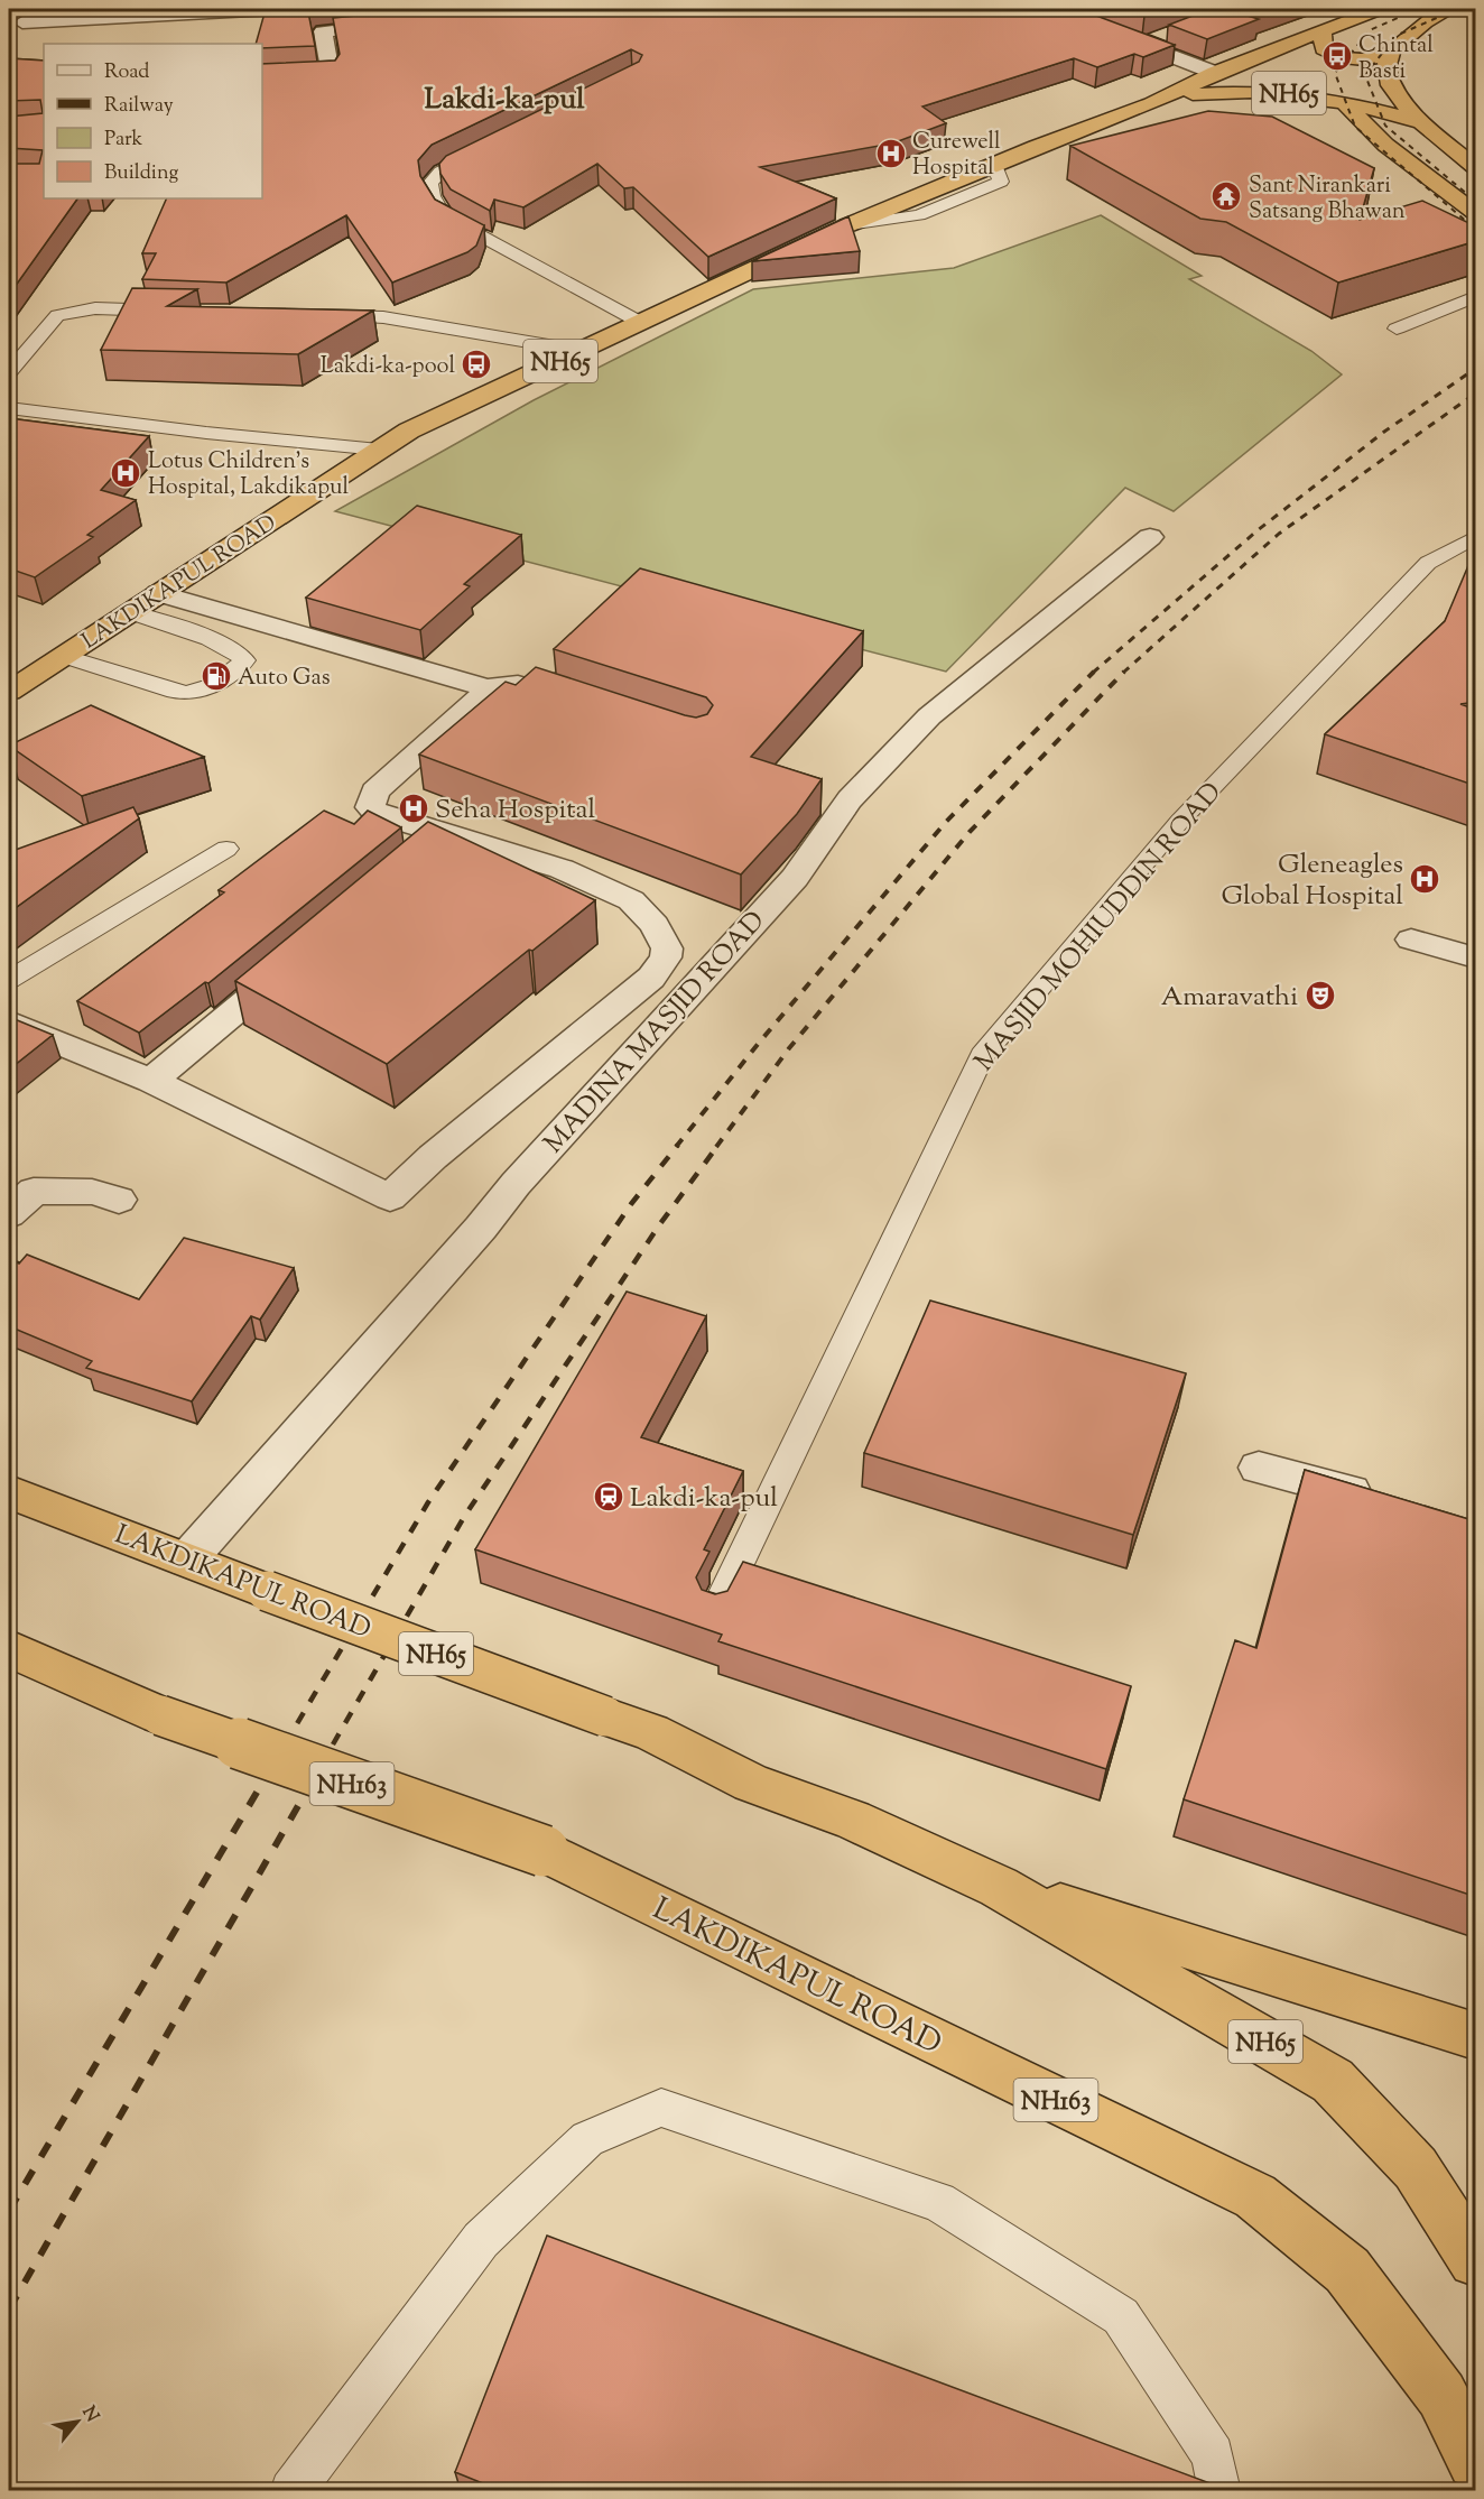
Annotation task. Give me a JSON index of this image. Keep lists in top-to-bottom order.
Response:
{
  "streets": {
    "highway": ["NH65", "LAKDIKAPUL ROAD", "NH163"],
    "street": ["MADINA MASJID ROAD"],
    "lane": ["MASJID MOHIUDDIN ROAD"]
  },
  "crossings": [
    ["NH65", "LAKDIKAPUL ROAD"],
    ["LAKDIKAPUL ROAD", "MADINA MASJID ROAD"]
  ],
  "districts": ["Lakdi-ka-pul"],
  "places": {
    "bus stop": ["Chintal Basti", "Lakdi-ka-pool"],
    "hospital": [
      "Curewell Hospital",
      "Lotus Children's Hospital, Lakdikapul",
      "Seha Hospital",
      "Gleneagles Global Hospital"
    ],
    "temple": ["Sant Nirankari Satsang Bhawan"],
    "fuel station": ["Auto Gas"],
    "theatre": ["Amaravathi"],
    "station": ["Lakdi-ka-pul"]
  },
  "legend": [
    "Road",
    "Railway",
    "Park",
    "Building"
  ],
  "north": "top right"
}
